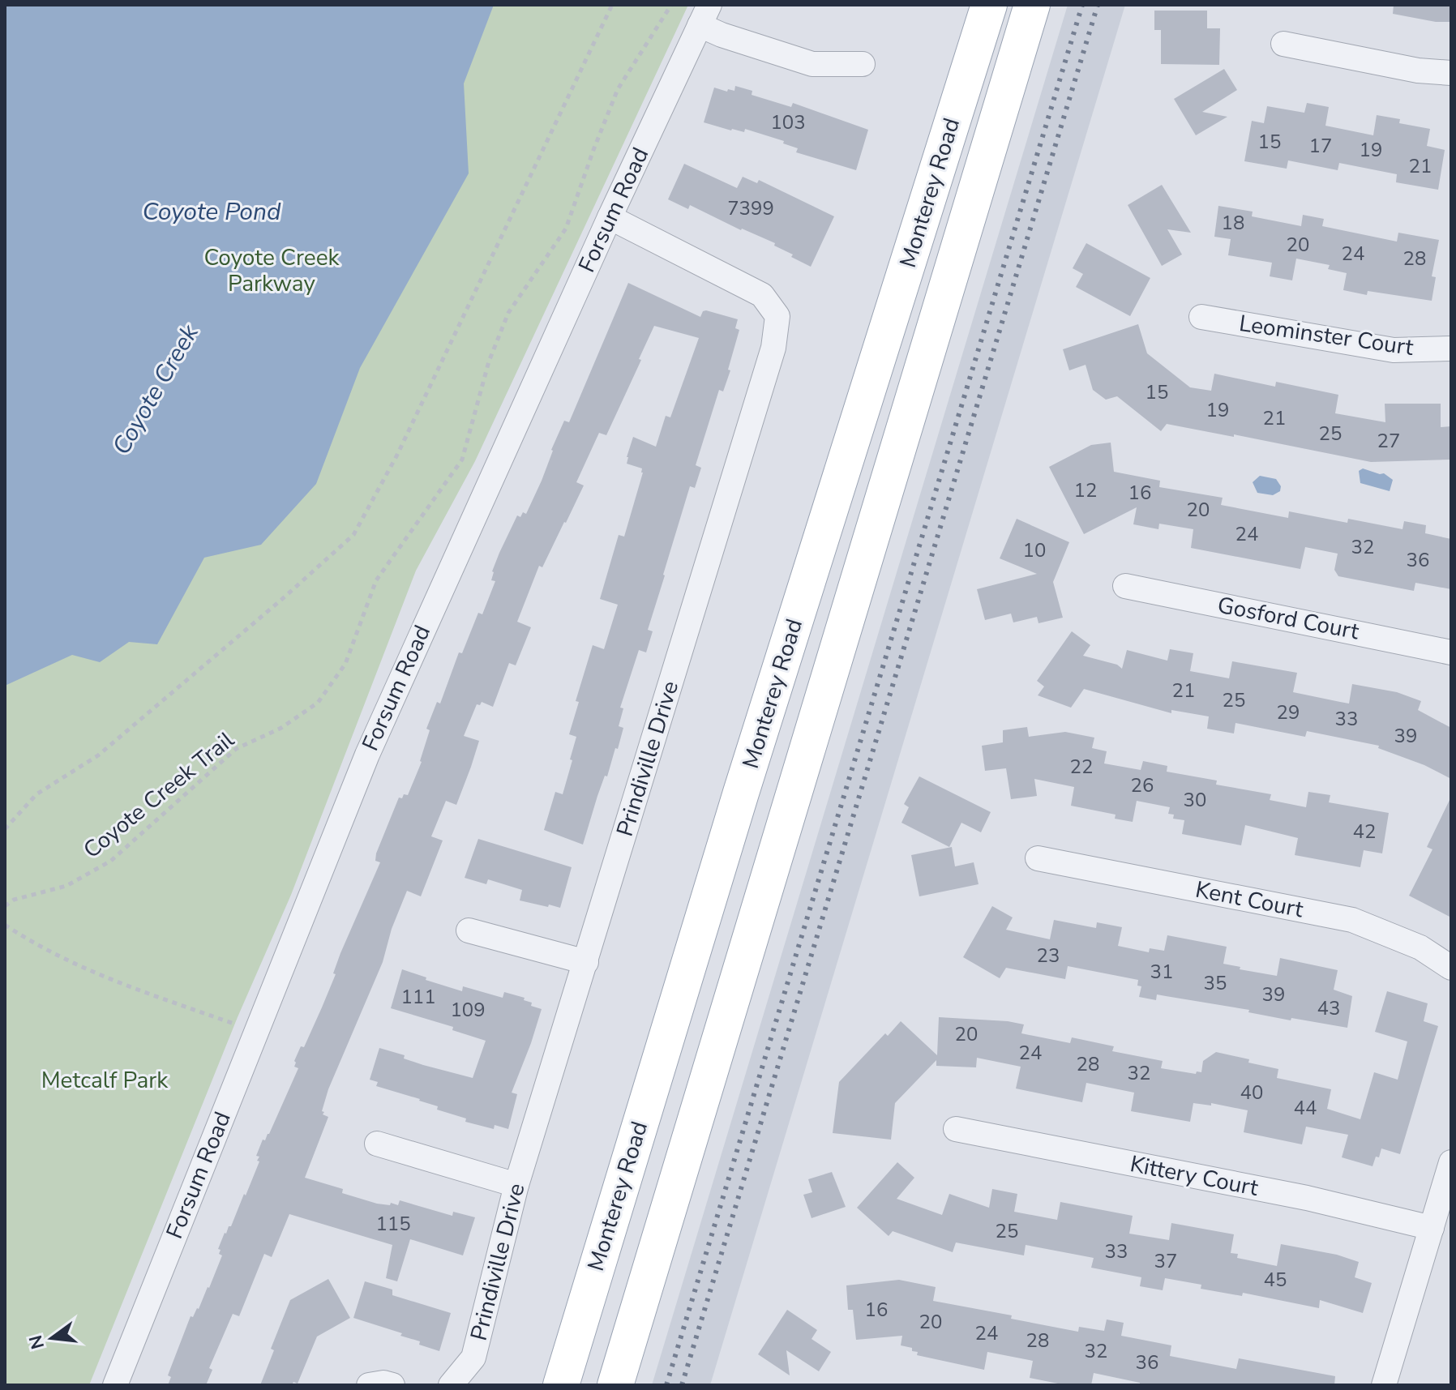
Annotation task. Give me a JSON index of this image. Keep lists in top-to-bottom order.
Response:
{
  "streets": {
    "main road": ["Monterey Road"],
    "street": [
      "Forsum Road",
      "Leominster Court",
      "Gosford Court",
      "Prindiville Drive",
      "Kent Court",
      "Kittery Court"
    ],
    "path": ["Coyote Creek Trail"]
  },
  "crossings": [
    ["Forsum Road", "Prindiville Drive"]
  ],
  "water": ["Coyote Pond", "Coyote Creek"],
  "parks": ["Coyote Creek Parkway", "Metcalf Park"],
  "house_numbers": [
    "103",
    "15",
    "17",
    "19",
    "21",
    "7399",
    "18",
    "20",
    "24",
    "28",
    "15",
    "19",
    "21",
    "25",
    "27",
    "12",
    "16",
    "20",
    "24",
    "32",
    "10",
    "36",
    "21",
    "25",
    "29",
    "33",
    "39",
    "22",
    "26",
    "30",
    "42",
    "23",
    "31",
    "35",
    "39",
    "111",
    "43",
    "109",
    "20",
    "24",
    "28",
    "32",
    "40",
    "44",
    "115",
    "25",
    "33",
    "37",
    "45",
    "16",
    "20",
    "24",
    "28",
    "32",
    "36"
  ],
  "north": "left"
}
